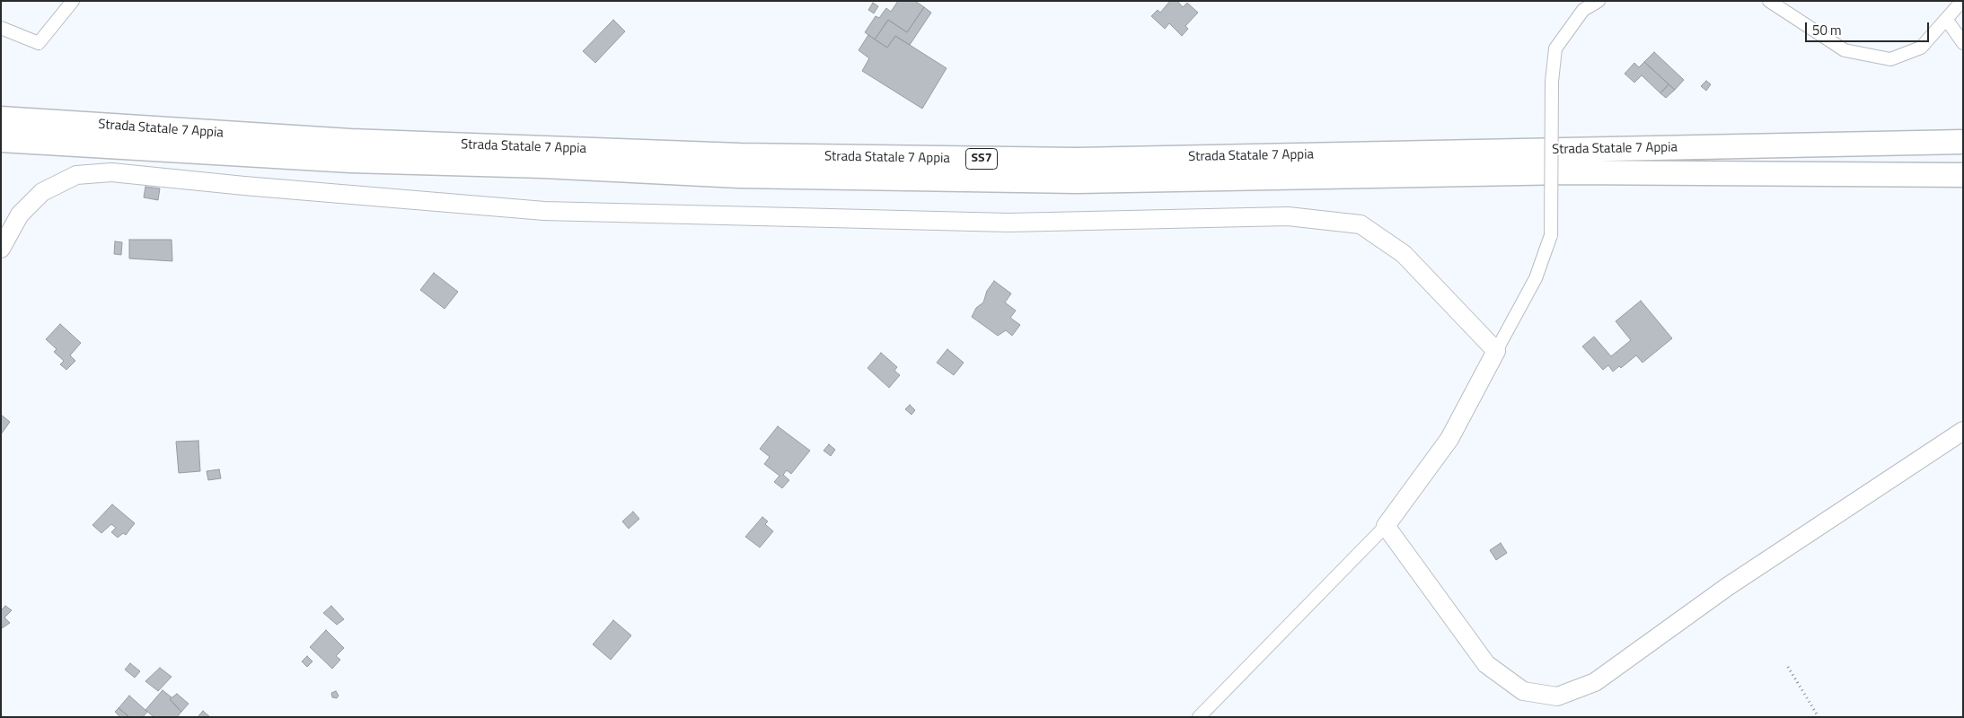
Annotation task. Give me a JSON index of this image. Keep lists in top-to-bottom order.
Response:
{
  "streets": {
    "highway": ["Strada Statale 7 Appia", "SS7"]
  },
  "scale_bar": "50 m"
}
